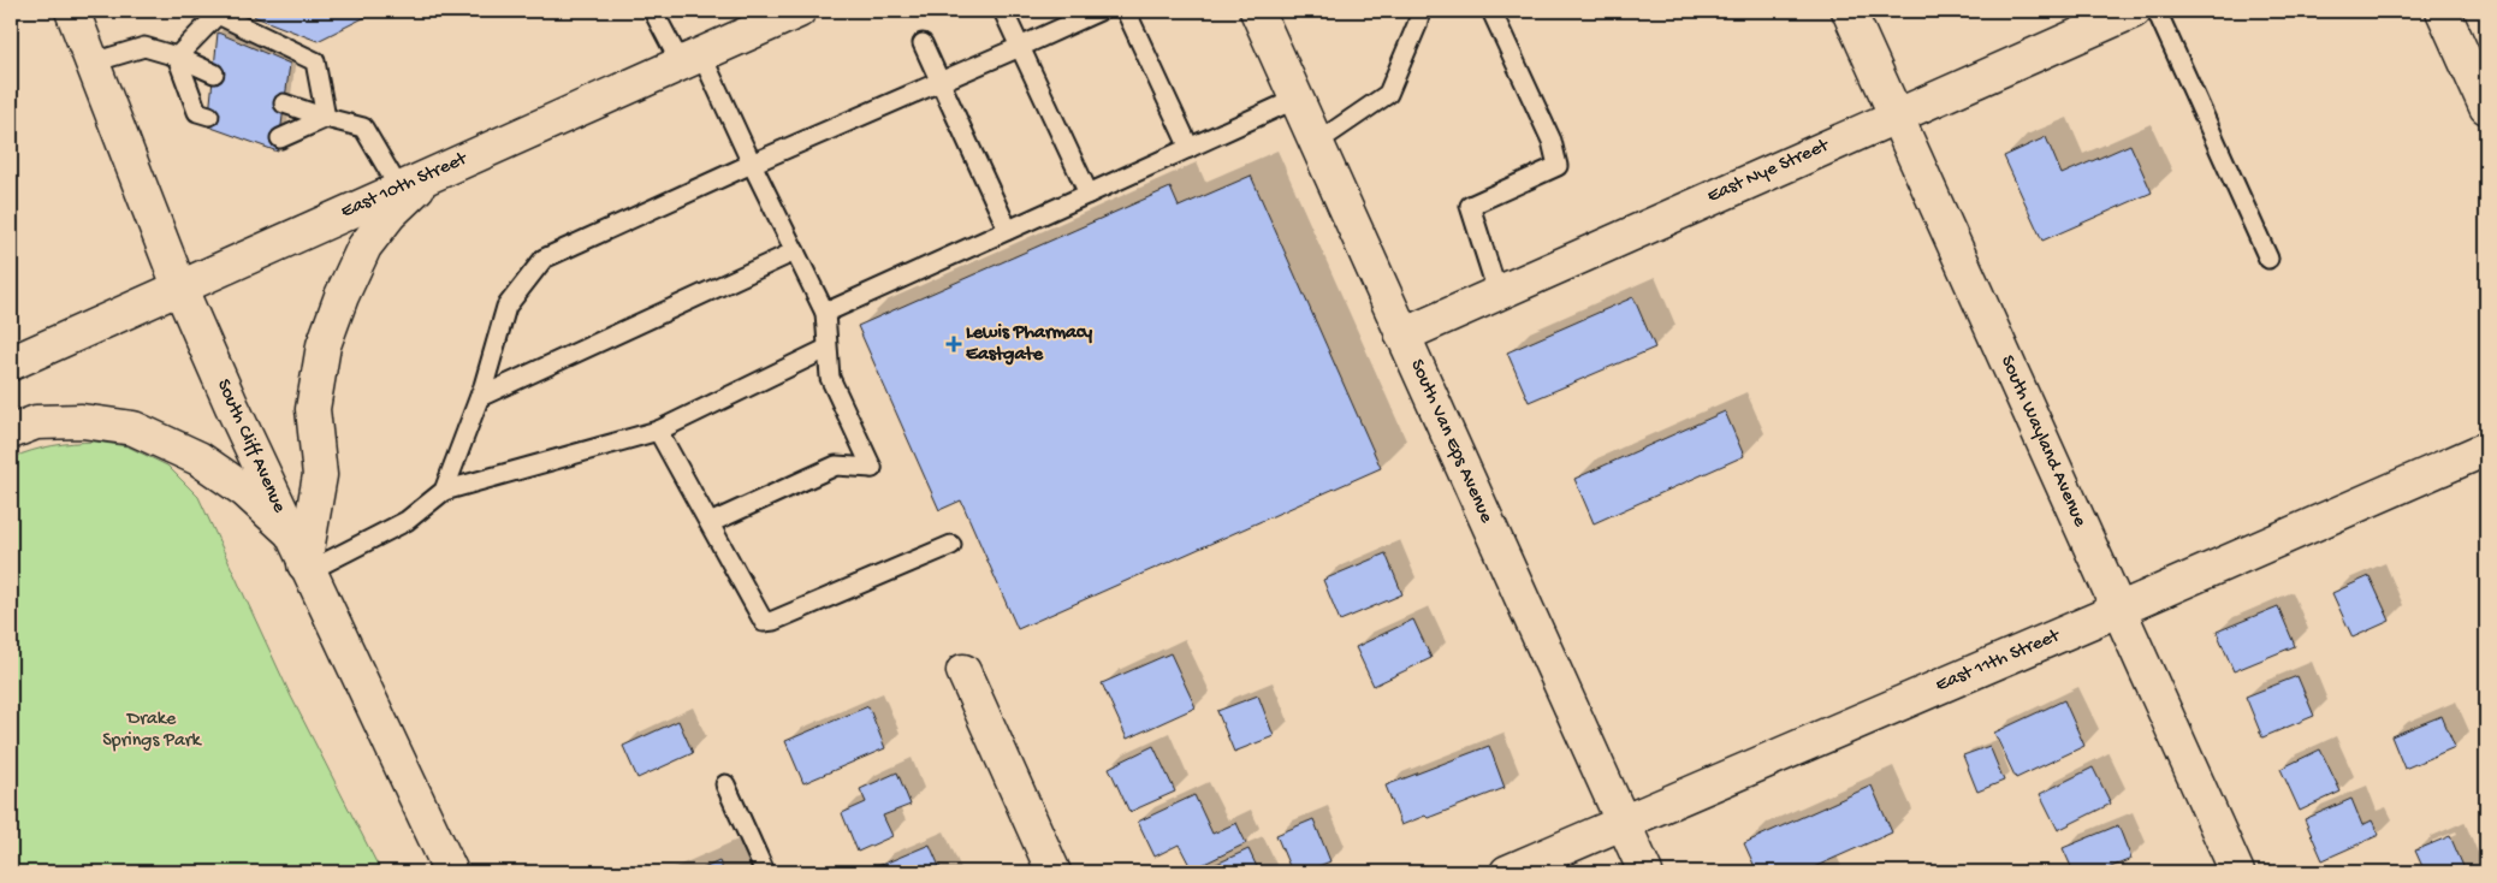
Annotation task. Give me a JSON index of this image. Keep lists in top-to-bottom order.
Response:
{
  "streets": {
    "street": [
      "East Nye Street",
      "East 10th Street",
      "South Van Eps Avenue",
      "South Wayland Avenue",
      "South Cliff Avenue",
      "East 11th Street"
    ]
  },
  "crossings": [
    ["East Nye Street", "South Van Eps Avenue"],
    ["East Nye Street", "South Wayland Avenue"],
    ["East 10th Street", "South Cliff Avenue"],
    ["South Van Eps Avenue", "East 11th Street"],
    ["South Wayland Avenue", "East 11th Street"]
  ],
  "parks": ["Drake Springs Park"],
  "places": {
    "health": ["Lewis Pharmacy Eastgate"]
  }
}
